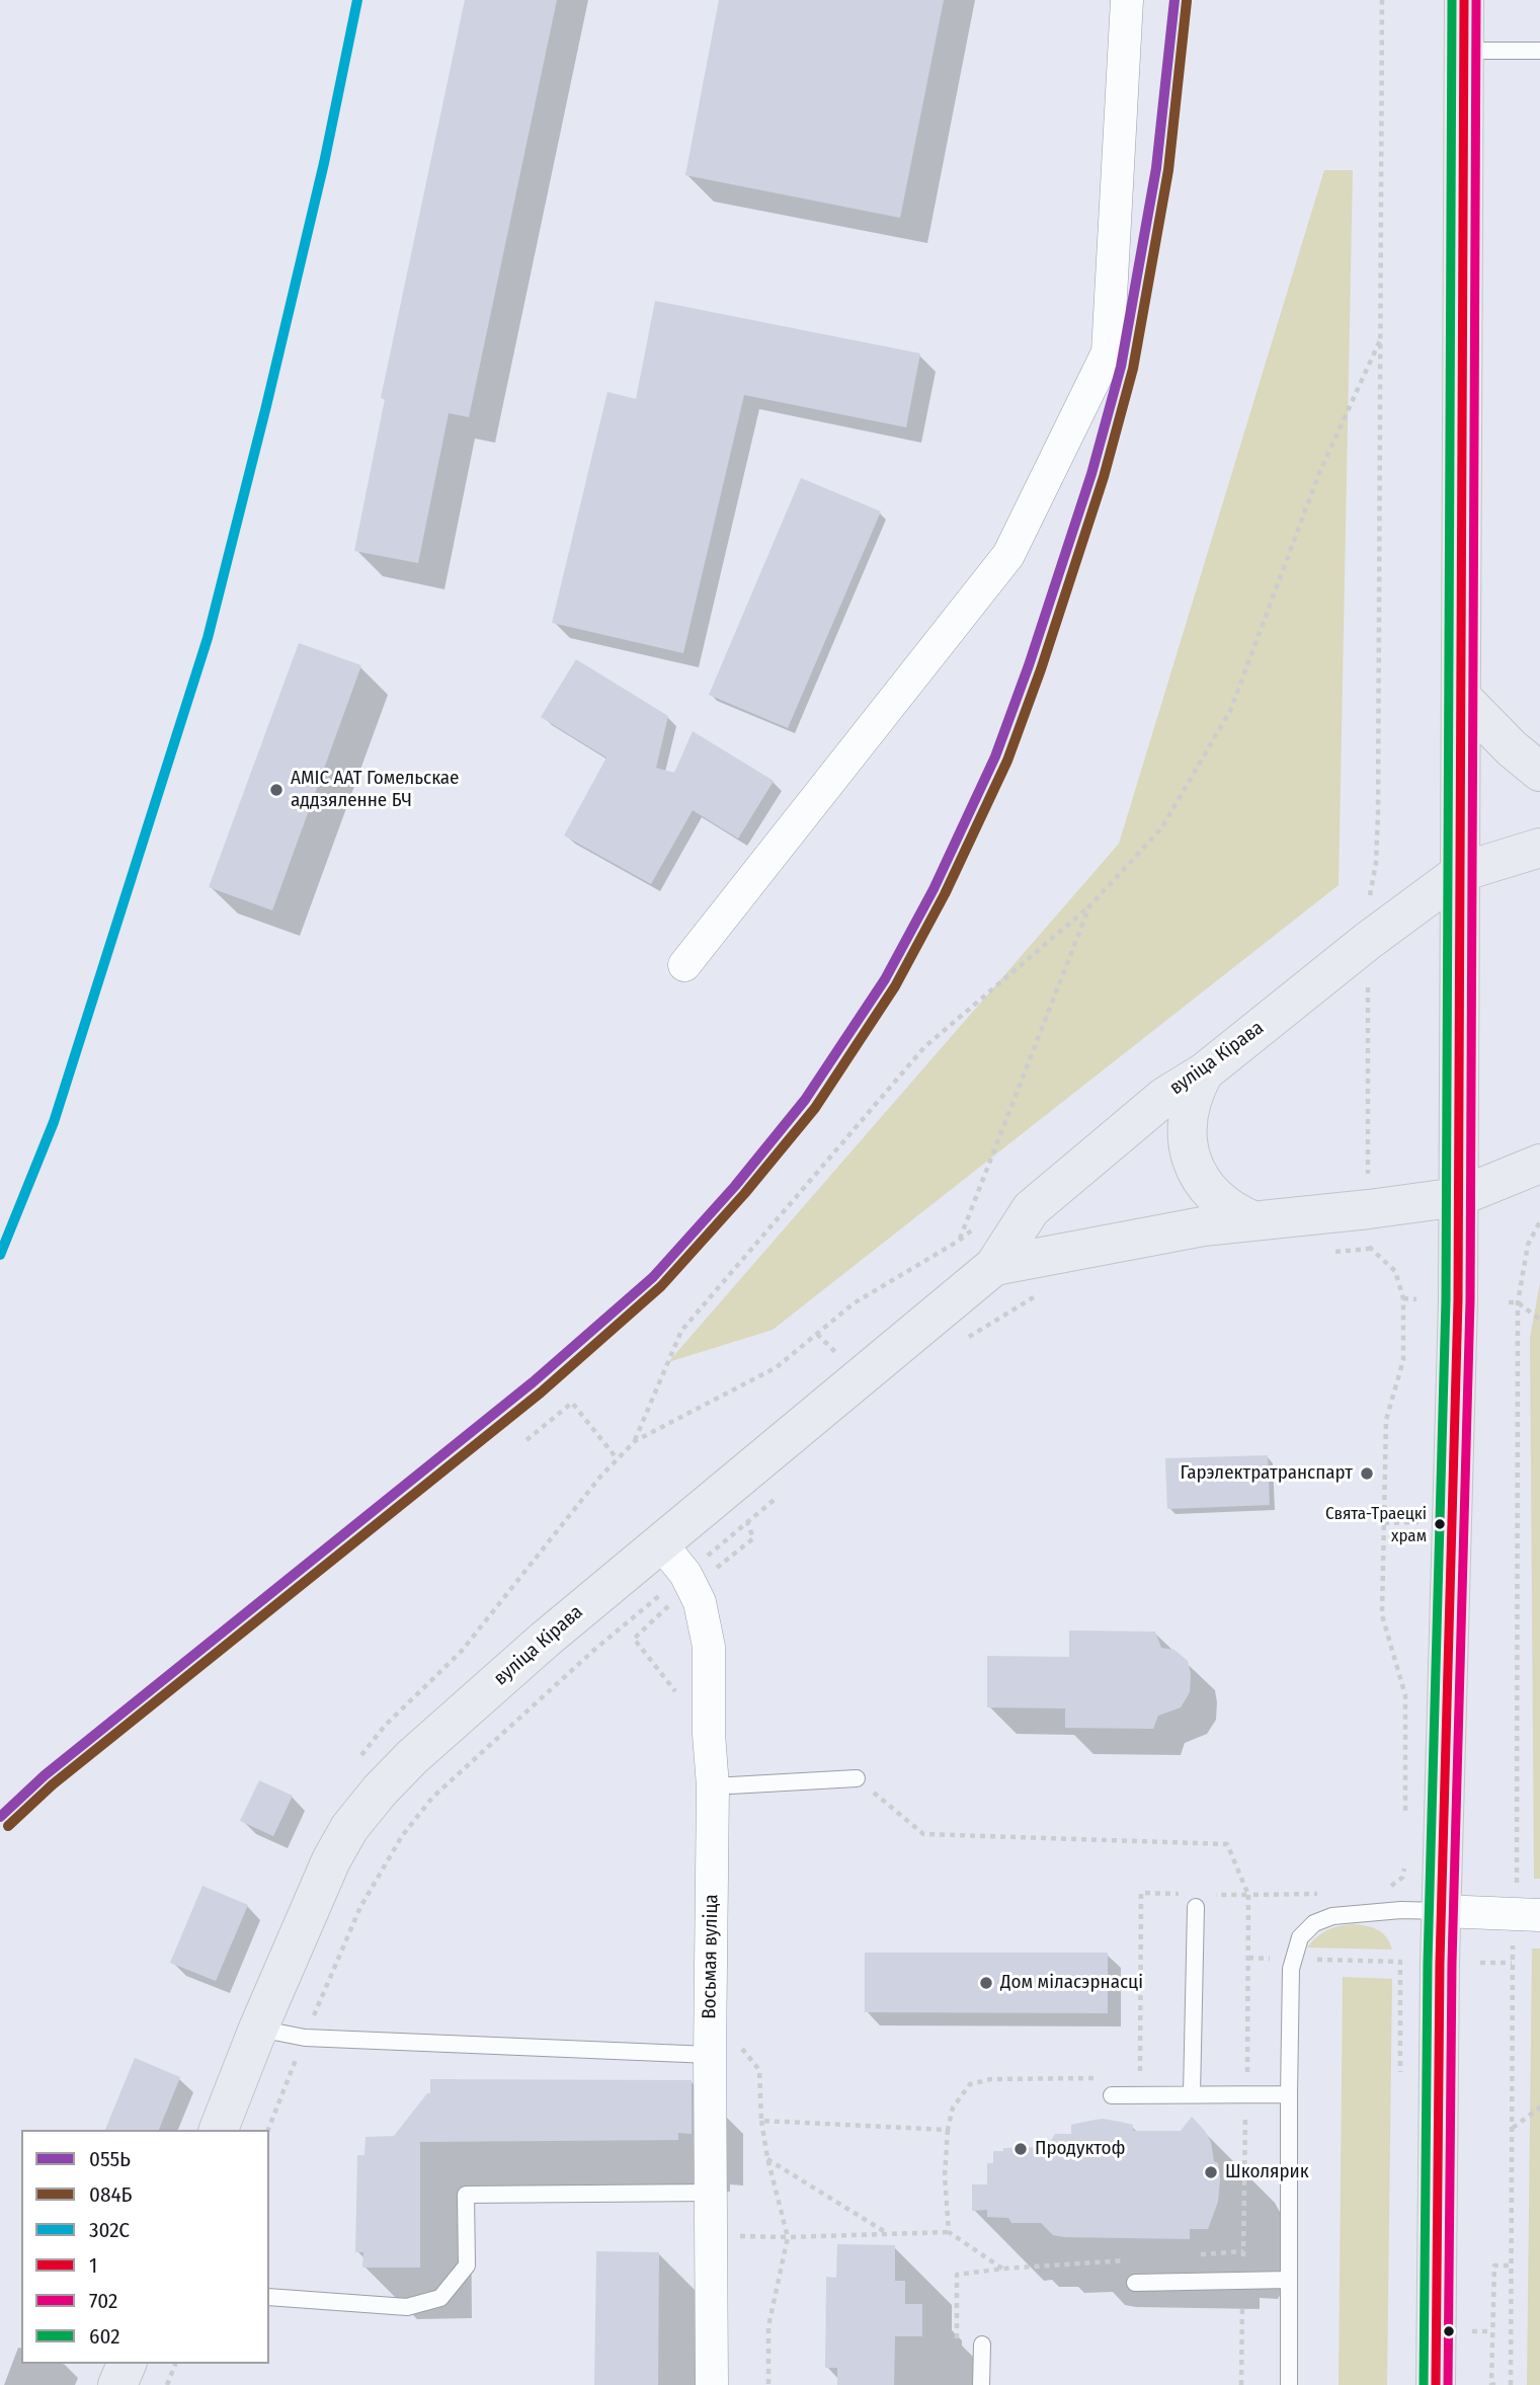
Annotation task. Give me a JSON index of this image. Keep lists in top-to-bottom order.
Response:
{
  "streets": {
    "main road": ["вуліца Кірава"],
    "street": ["Восьмая вуліца"]
  },
  "crossings": [
    ["вуліца Кірава", "Восьмая вуліца"]
  ],
  "places": [
    "АМІС ААТ Гомельскае аддзяленне БЧ",
    "Гарэлектратранспарт",
    "Свята-Траецкі храм",
    "Дом міласэрнасці",
    "Продуктоф",
    "Школярик"
  ],
  "lines": [
    "transit line 055Ь",
    "transit line 302С",
    "transit line 1",
    "transit line 702",
    "transit line 602",
    "transit line 084Б"
  ],
  "legend": [
    "055Ь",
    "084Б",
    "302С",
    "1",
    "702",
    "602"
  ]
}
